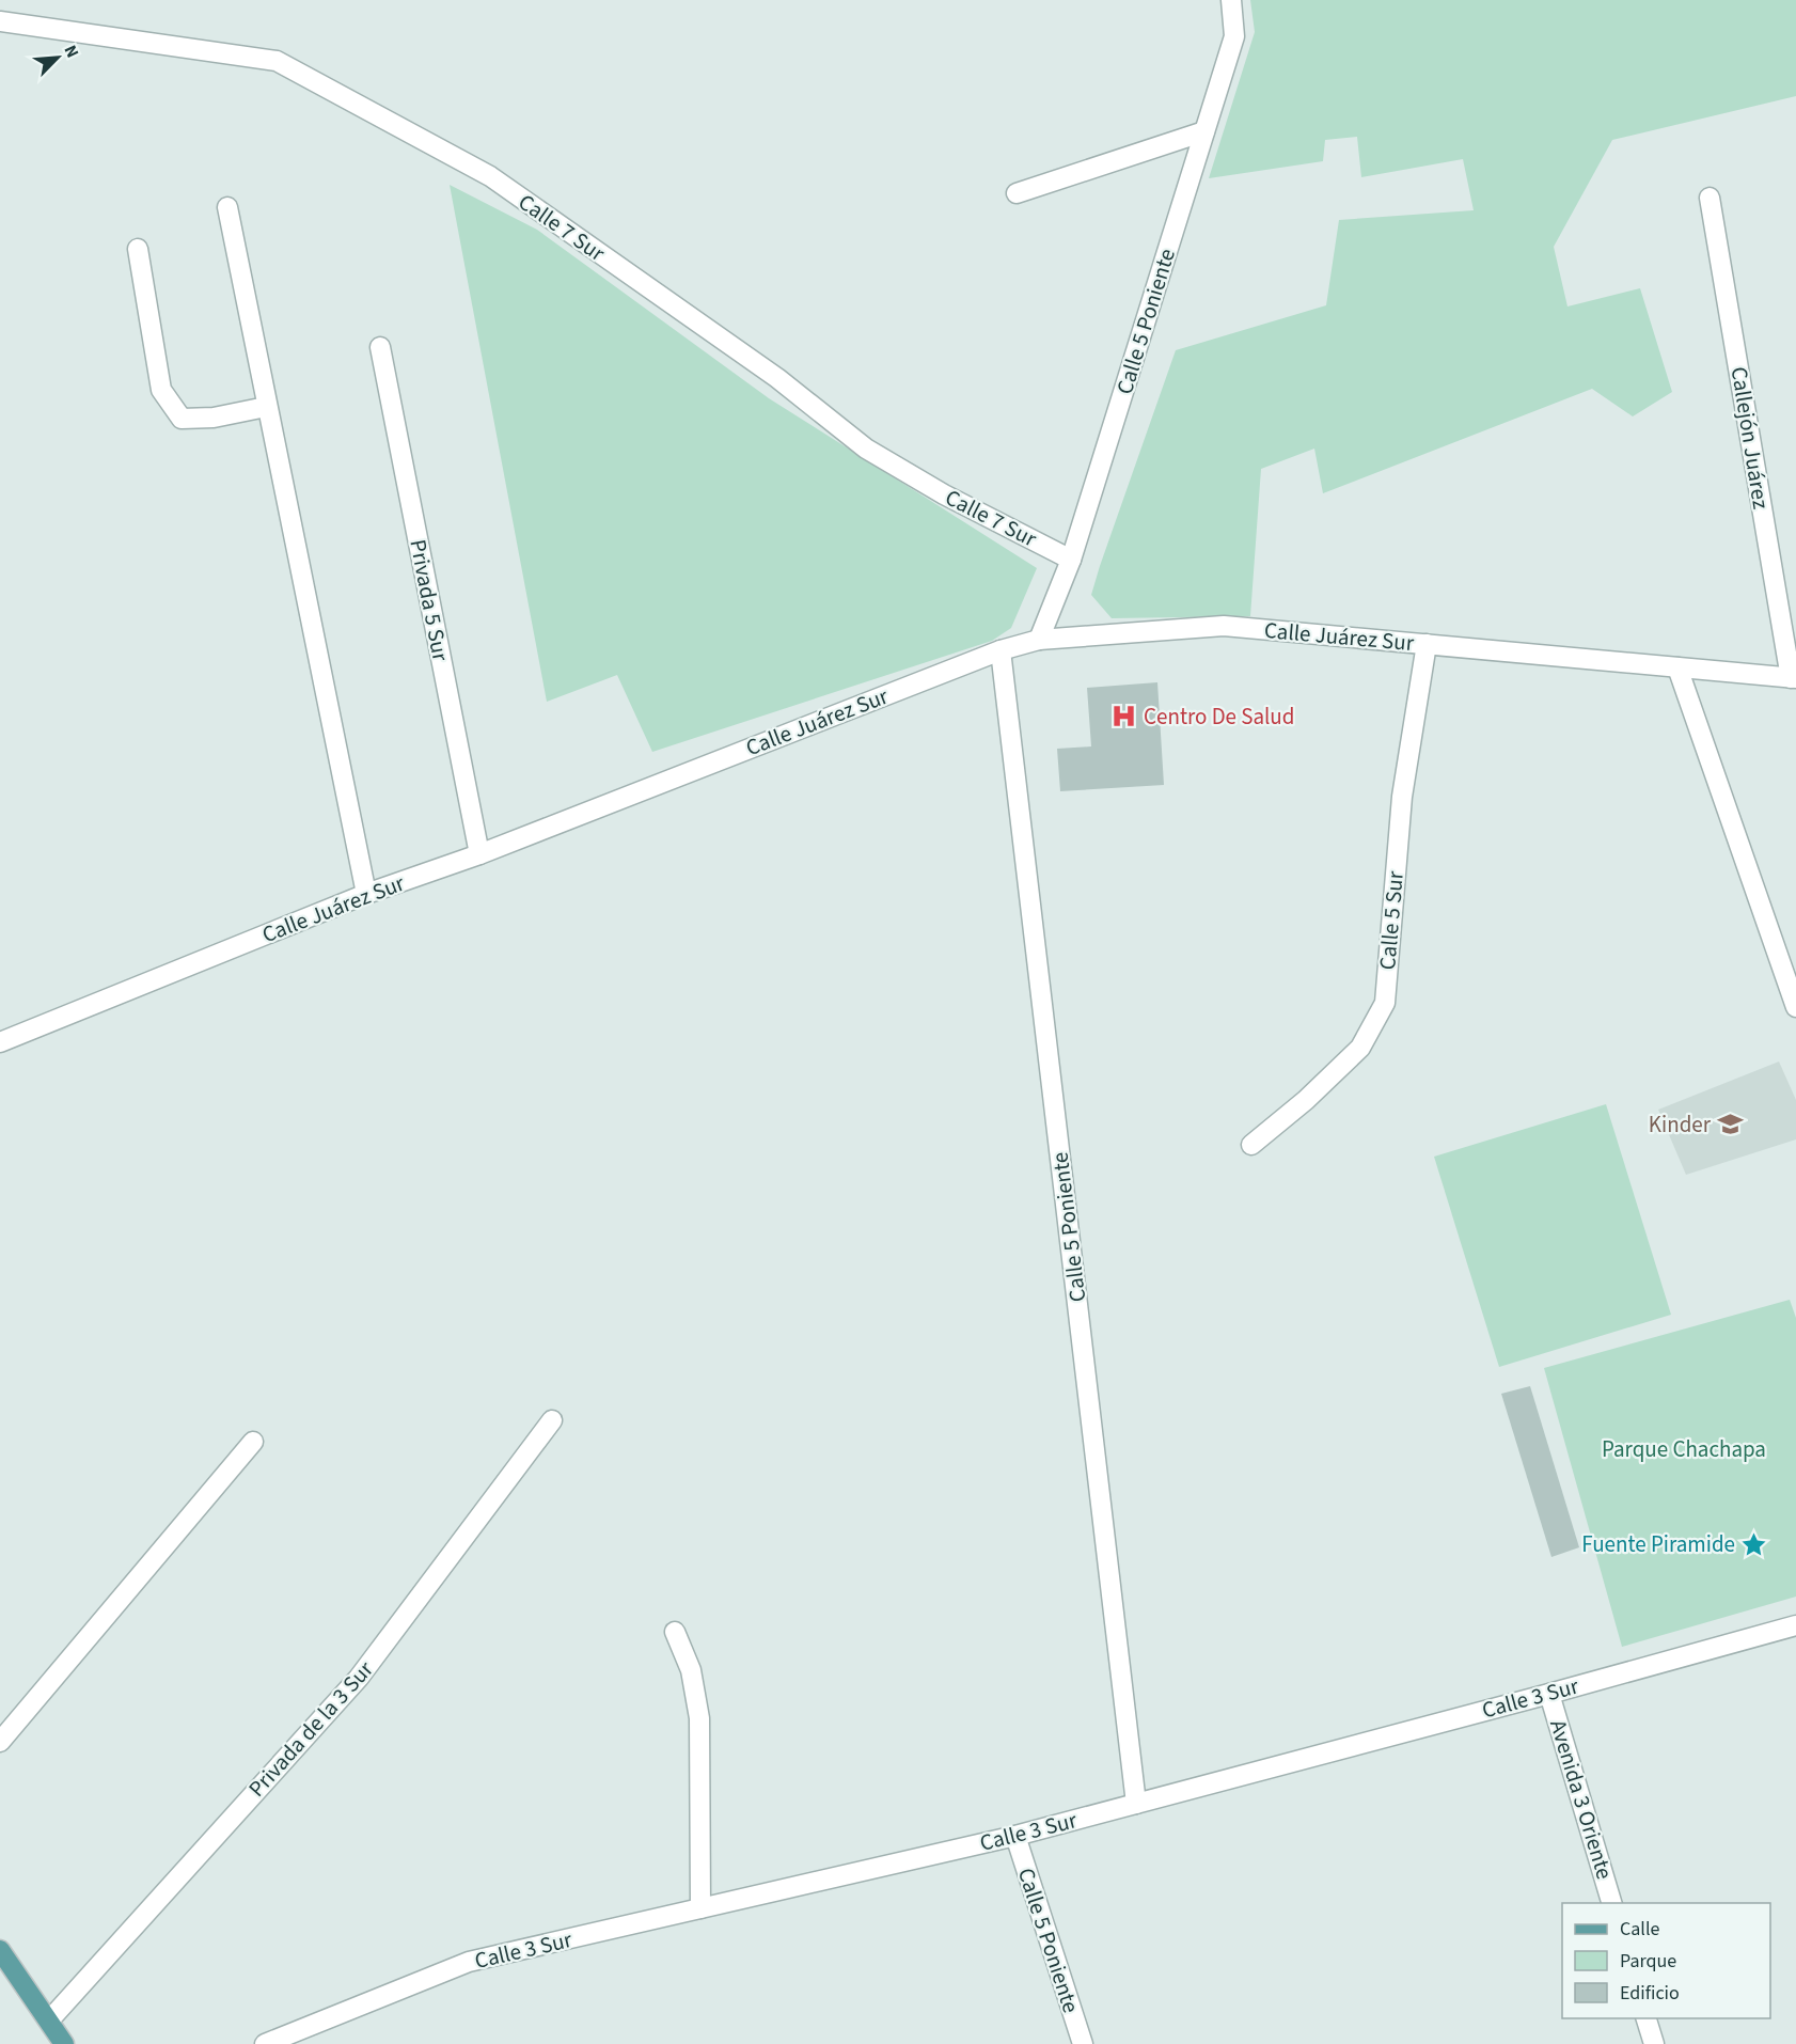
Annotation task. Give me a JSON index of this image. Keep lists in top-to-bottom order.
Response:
{
  "streets": {
    "street": [
      "Calle 7 Sur",
      "Calle 5 Poniente",
      "Callejón Juárez",
      "Privada 5 Sur",
      "Calle Juárez Sur",
      "Calle 5 Sur",
      "Calle 3 Sur",
      "Privada de la 3 Sur",
      "Avenida 3 Oriente"
    ]
  },
  "crossings": [
    ["Calle 7 Sur", "Calle 5 Poniente"],
    ["Calle 5 Poniente", "Calle Juárez Sur"],
    ["Calle 5 Poniente", "Calle 3 Sur"],
    ["Callejón Juárez", "Calle Juárez Sur"],
    ["Privada 5 Sur", "Calle Juárez Sur"],
    ["Calle Juárez Sur", "Calle 5 Sur"],
    ["Calle 3 Sur", "Avenida 3 Oriente"]
  ],
  "parks": ["Parque Chachapa"],
  "places": {
    "hospital": ["Centro De Salud"],
    "school or university": ["Kinder"],
    "place": ["Fuente Piramide"]
  },
  "legend": ["Calle", "Parque", "Edificio"],
  "north": "top right"
}
